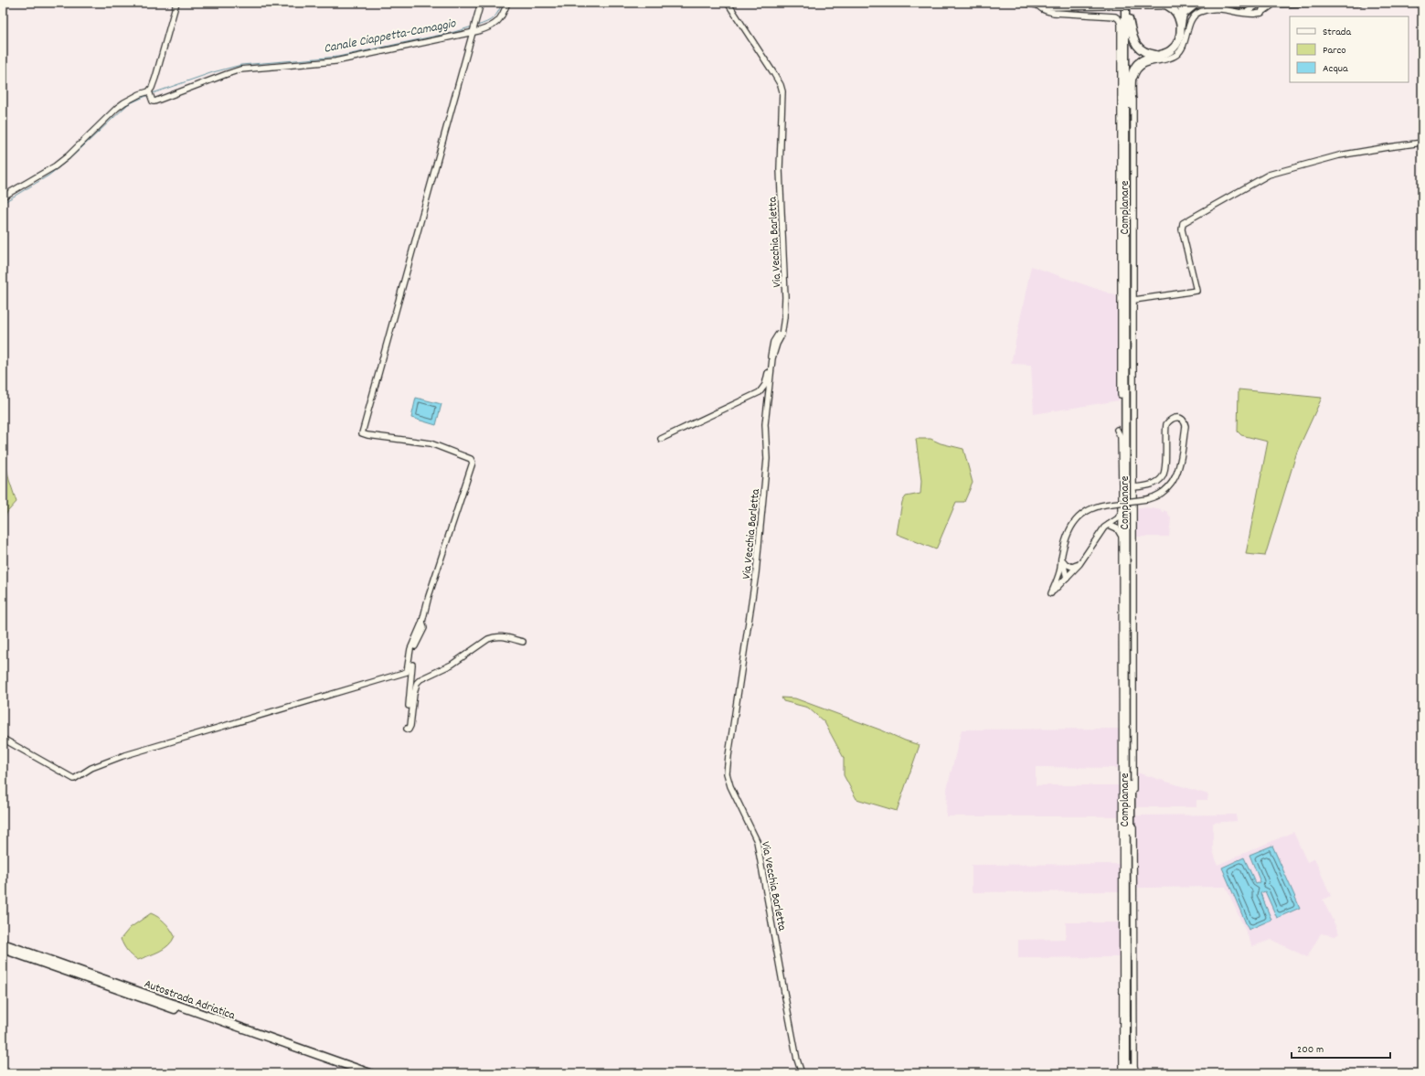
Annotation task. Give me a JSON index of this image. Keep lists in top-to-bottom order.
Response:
{
  "streets": {
    "highway": ["Autostrada Adriatica"],
    "street": ["Complanare", "Via Vecchia Barletta"]
  },
  "water": ["Canale Ciappetta-Camaggio"],
  "legend": ["Strada", "Parco", "Acqua"],
  "scale_bar": "200 m"
}
